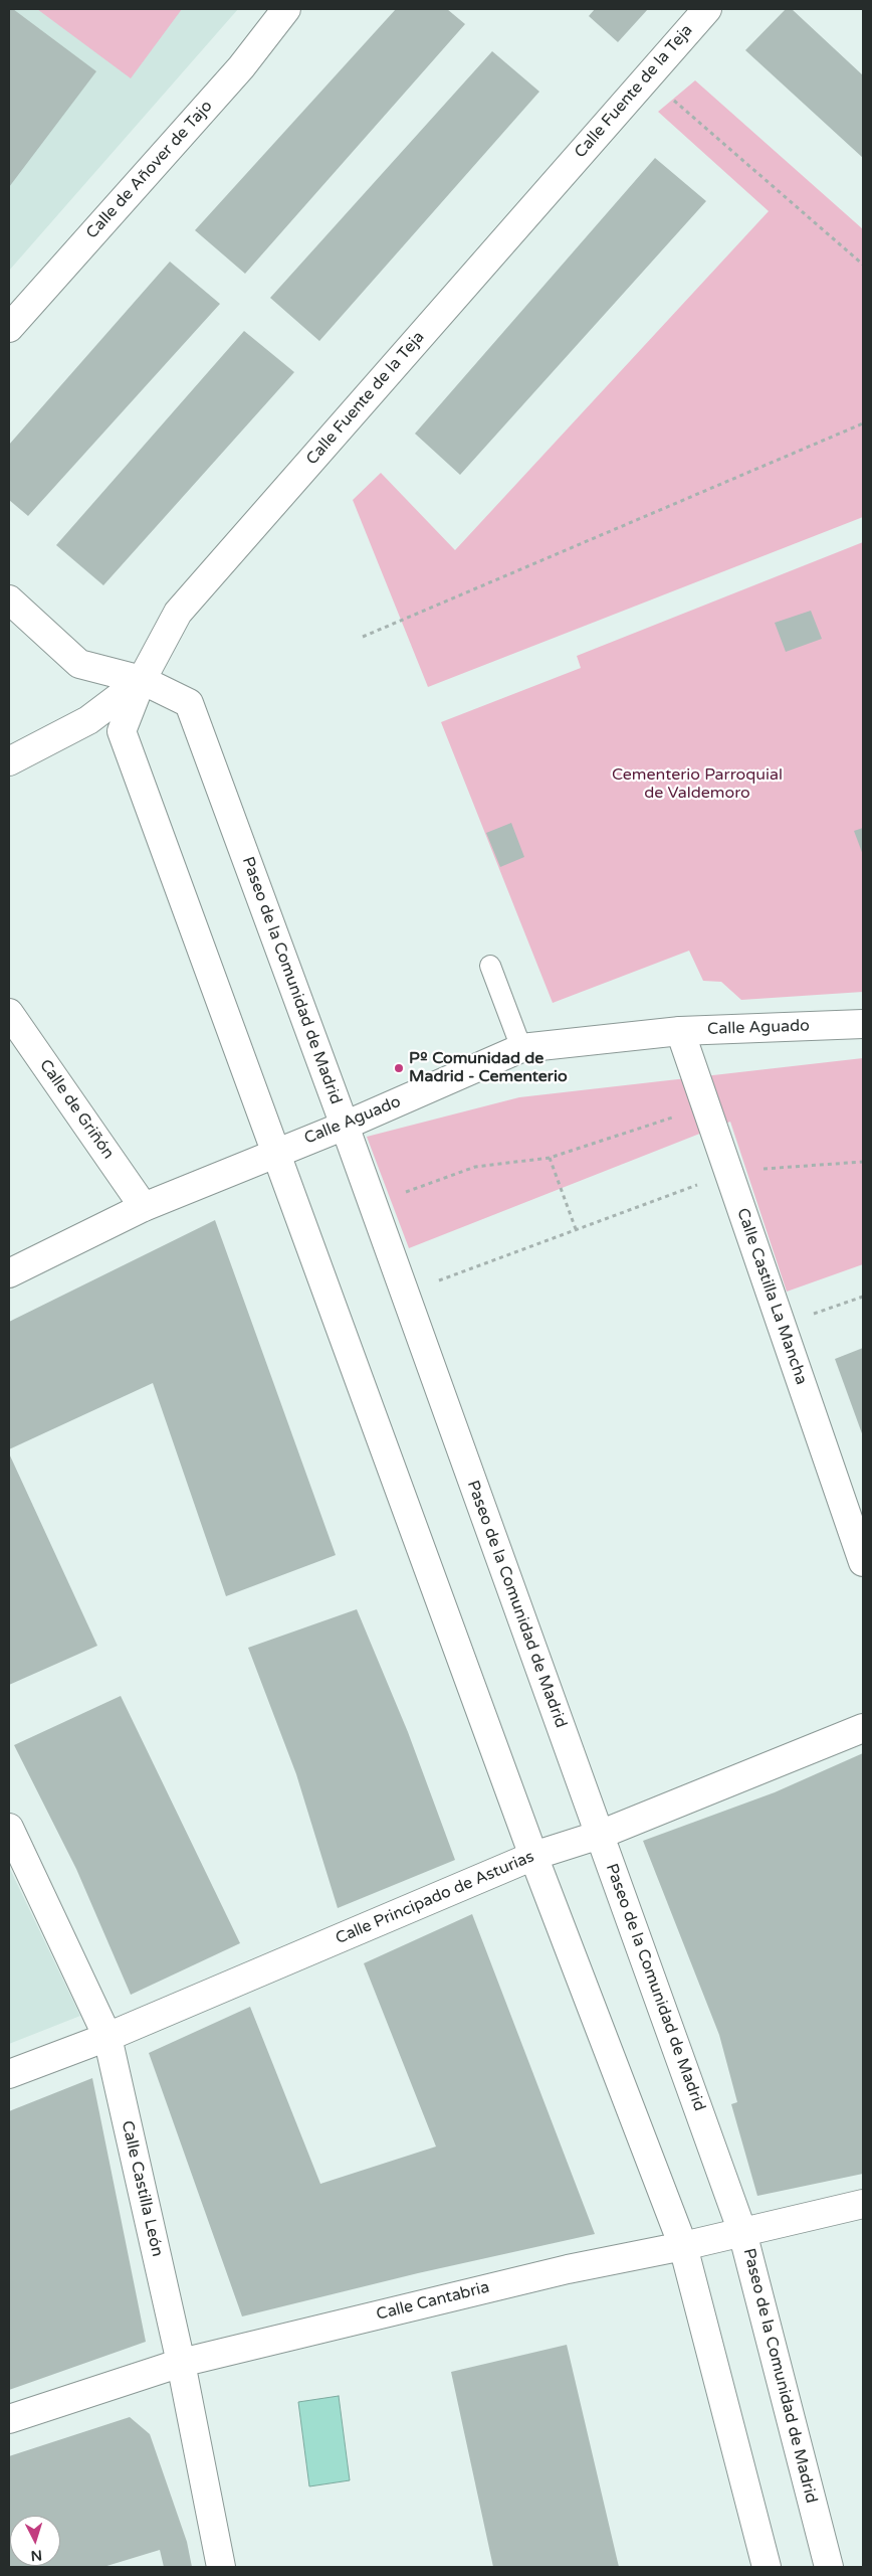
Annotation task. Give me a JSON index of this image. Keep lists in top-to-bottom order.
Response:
{
  "streets": {
    "street": [
      "Calle Fuente de la Teja",
      "Calle de Añover de Tajo",
      "Paseo de la Comunidad de Madrid",
      "Calle Aguado",
      "Calle de Griñón",
      "Calle Castilla La Mancha",
      "Calle Principado de Asturias",
      "Calle Castilla León",
      "Calle Cantabria"
    ]
  },
  "crossings": [
    ["Calle Fuente de la Teja", "Paseo de la Comunidad de Madrid"],
    ["Paseo de la Comunidad de Madrid", "Calle Aguado"],
    ["Paseo de la Comunidad de Madrid", "Calle Principado de Asturias"],
    ["Paseo de la Comunidad de Madrid", "Calle Cantabria"],
    ["Calle Aguado", "Calle de Griñón"],
    ["Calle Aguado", "Calle Castilla La Mancha"],
    ["Calle Principado de Asturias", "Calle Castilla León"],
    ["Calle Castilla León", "Calle Cantabria"]
  ],
  "parks": ["Cementerio Parroquial de Valdemoro"],
  "places": ["Pº Comunidad de Madrid - Cementerio"],
  "north": "bottom"
}
